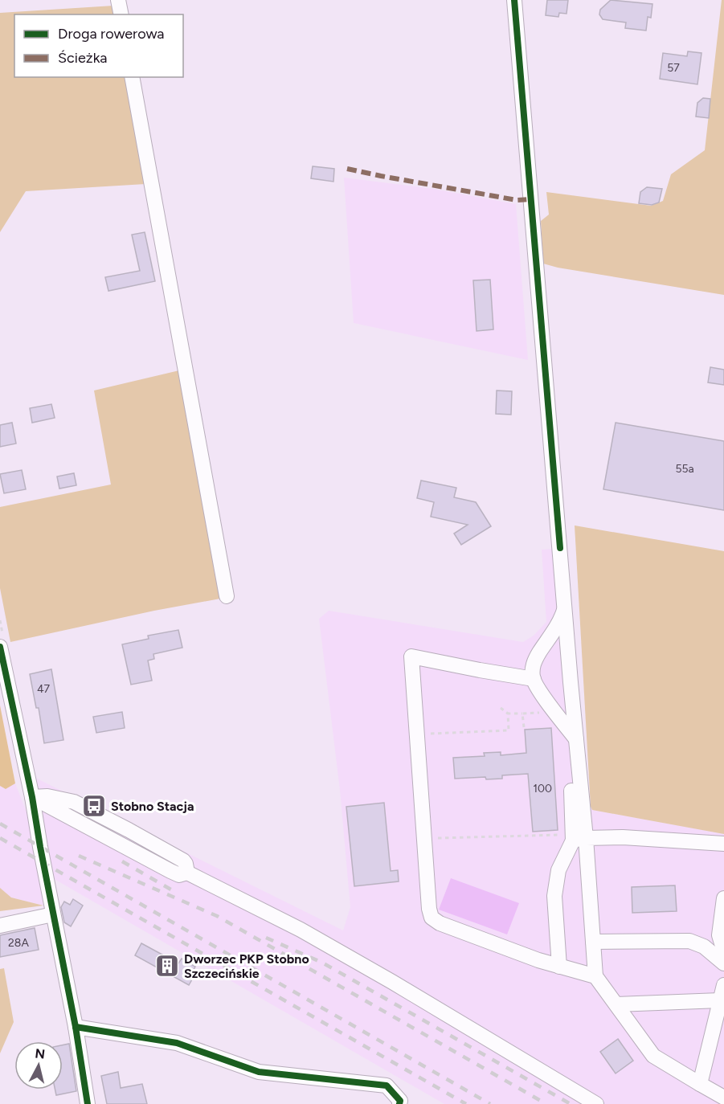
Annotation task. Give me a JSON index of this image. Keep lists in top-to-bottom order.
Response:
{
  "places": {
    "bus stop": ["Stobno Stacja"],
    "building": ["Dworzec PKP Stobno Szczecińskie"]
  },
  "house_numbers": [
    "57",
    "55a",
    "47",
    "100",
    "28A"
  ],
  "legend": ["Droga rowerowa", "Ścieżka"],
  "north": "top"
}
